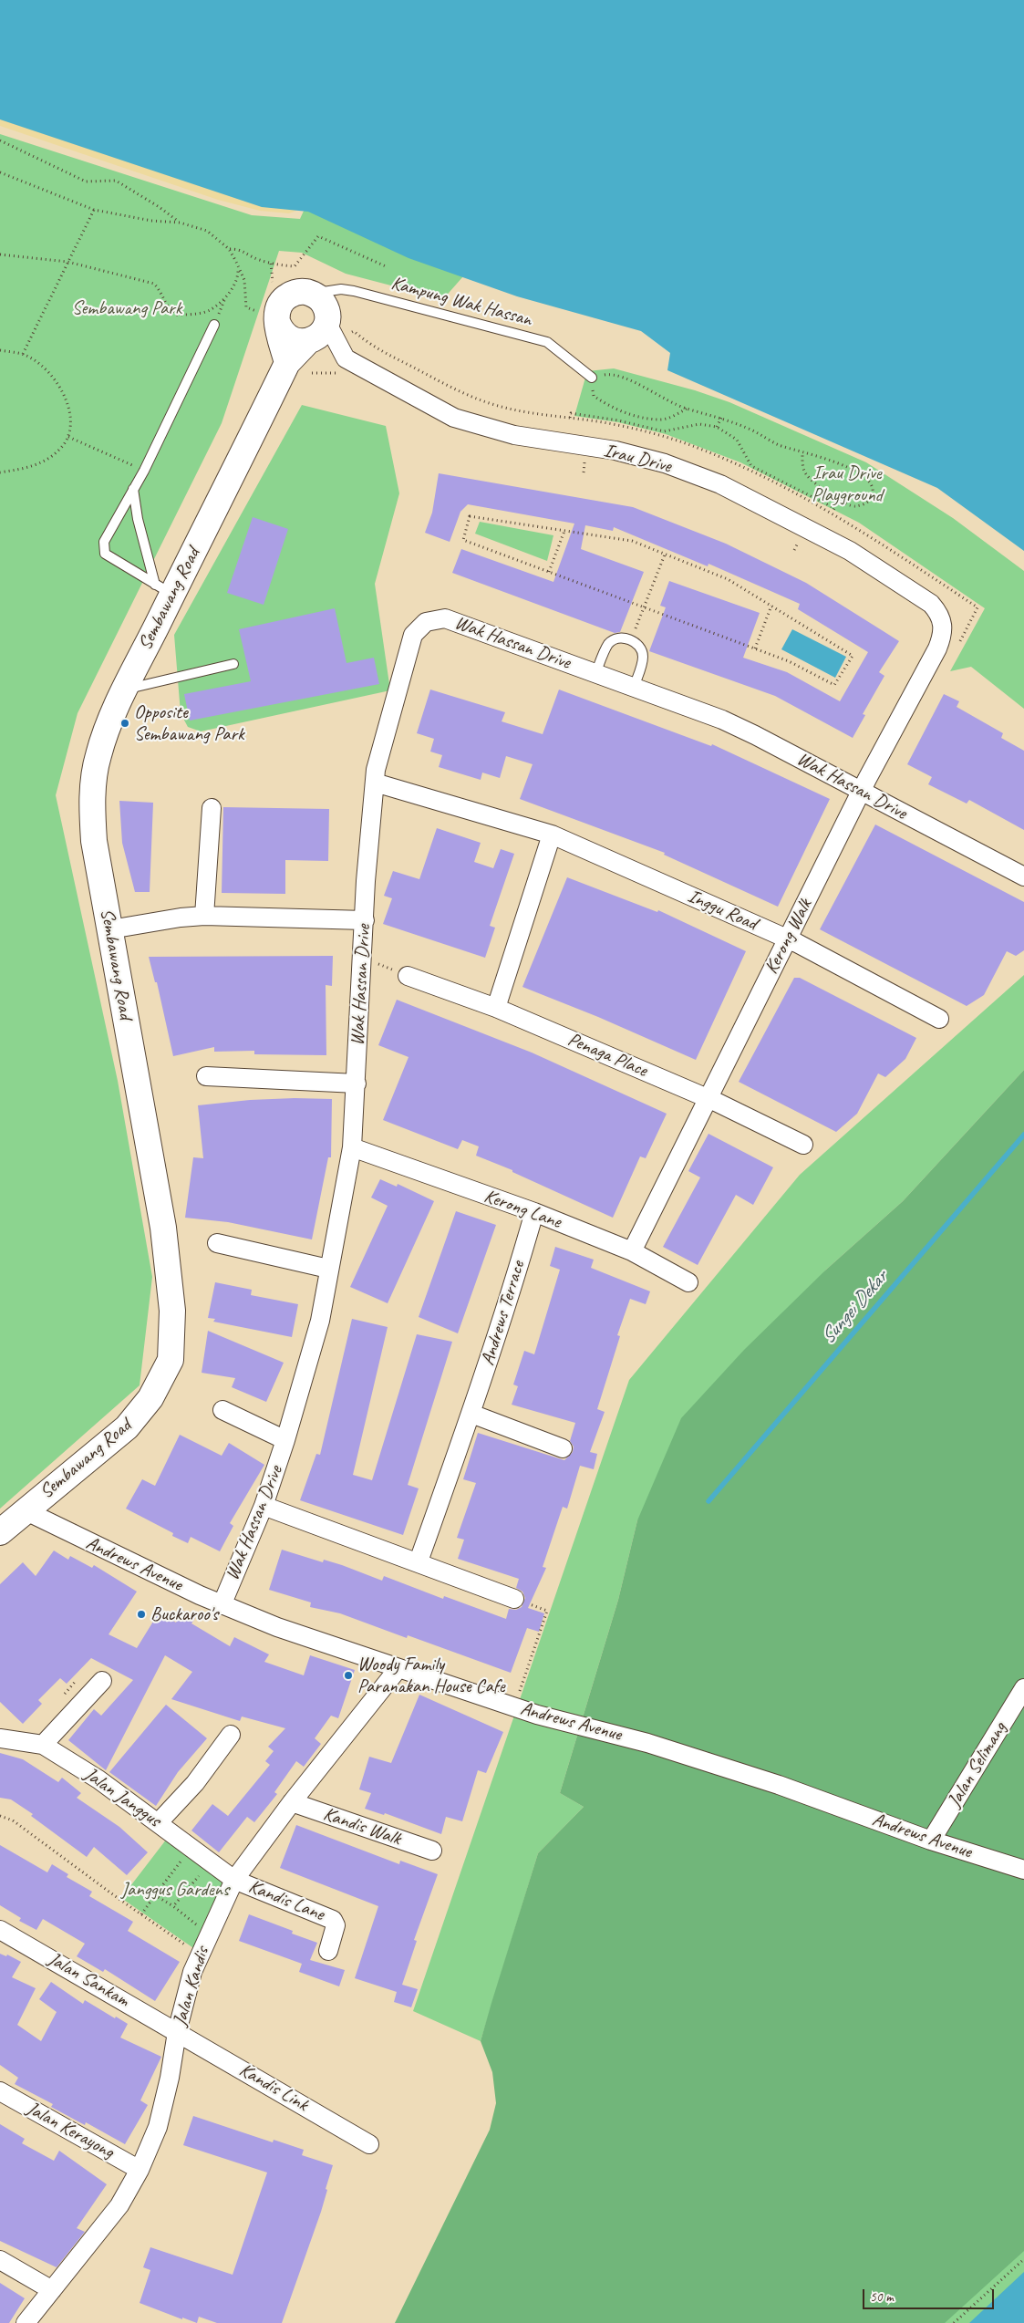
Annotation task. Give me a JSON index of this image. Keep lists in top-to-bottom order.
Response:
{
  "streets": {
    "street": [
      "Irau Drive",
      "Sembawang Road",
      "Wak Hassan Drive",
      "Inggu Road",
      "Kerong Walk",
      "Penaga Place",
      "Kerong Lane",
      "Andrews Terrace",
      "Andrews Avenue",
      "Jalan Selimang",
      "Jalan Janggus",
      "Kandis Walk",
      "Kandis Lane",
      "Jalan Sankam",
      "Jalan Kandis",
      "Kandis Link",
      "Jalan Kerayong"
    ],
    "lane": ["Kampung Wak Hassan"]
  },
  "crossings": [
    ["Kampung Wak Hassan", "Irau Drive"],
    ["Kampung Wak Hassan", "Sembawang Road"],
    ["Irau Drive", "Sembawang Road"],
    ["Irau Drive", "Kerong Walk"],
    ["Sembawang Road", "Andrews Avenue"],
    ["Wak Hassan Drive", "Inggu Road"],
    ["Wak Hassan Drive", "Kerong Walk"],
    ["Wak Hassan Drive", "Kerong Lane"],
    ["Wak Hassan Drive", "Andrews Avenue"],
    ["Inggu Road", "Kerong Walk"],
    ["Kerong Walk", "Penaga Place"],
    ["Kerong Walk", "Kerong Lane"],
    ["Kerong Lane", "Andrews Terrace"],
    ["Andrews Avenue", "Jalan Selimang"],
    ["Andrews Avenue", "Jalan Kandis"],
    ["Jalan Janggus", "Kandis Lane"],
    ["Jalan Janggus", "Jalan Kandis"],
    ["Kandis Walk", "Jalan Kandis"],
    ["Kandis Lane", "Jalan Kandis"],
    ["Jalan Sankam", "Jalan Kandis"],
    ["Jalan Sankam", "Kandis Link"],
    ["Jalan Kandis", "Kandis Link"],
    ["Jalan Kandis", "Jalan Kerayong"]
  ],
  "water": ["Sungei Dekar"],
  "parks": ["Sembawang Park", "Irau Drive Playground", "Janggus Gardens"],
  "places": ["Opposite Sembawang Park", "Buckaroo's", "Woody Family Paranakan House Cafe"],
  "scale_bar": "50 m"
}
